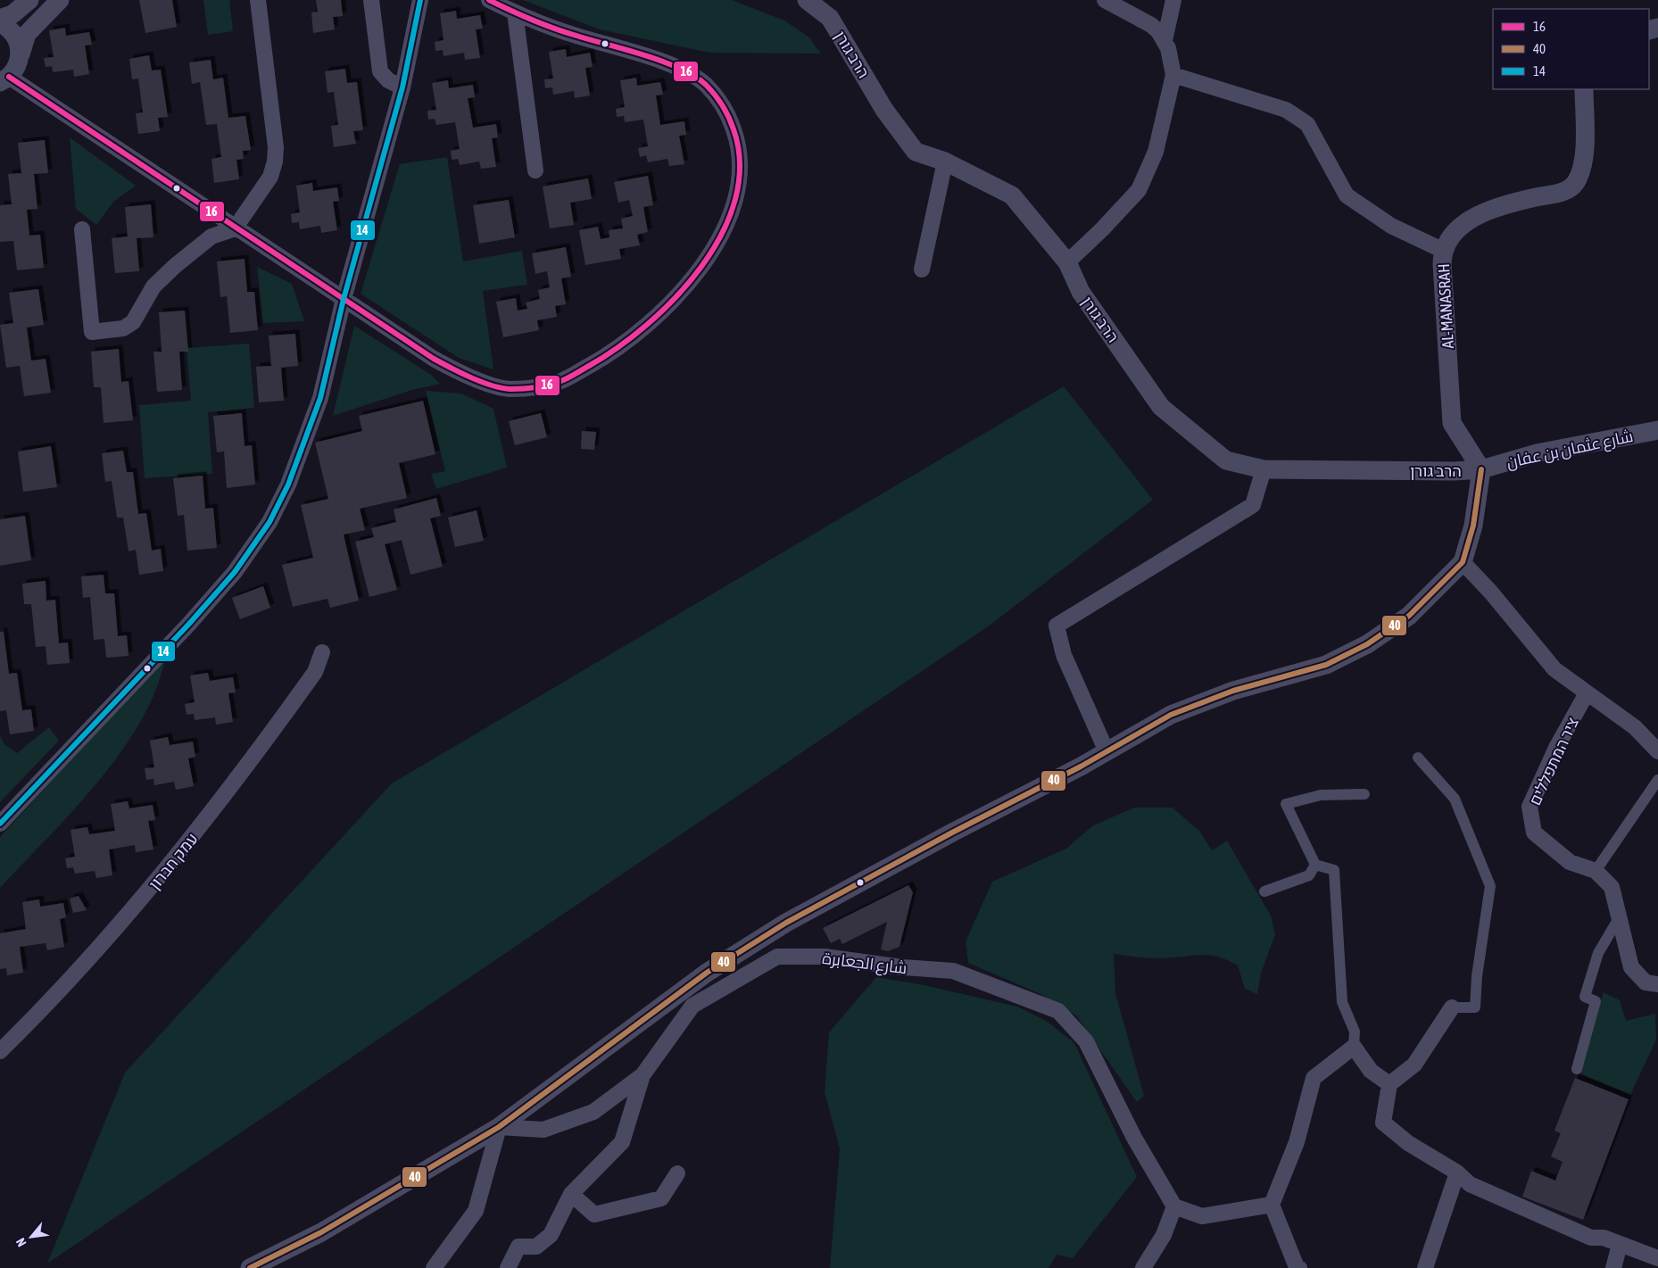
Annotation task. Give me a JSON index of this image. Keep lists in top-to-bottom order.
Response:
{
  "streets": {
    "street": [
      "הרב גורן",
      "AL-MANASRAH",
      "شارع عثمان بن عفان",
      "ציר המתפללים",
      "עמק חברון",
      "شارع الجعابرة"
    ]
  },
  "crossings": [
    ["הרב גורן", "AL-MANASRAH"],
    ["הרב גורן", "شارع عثمان بن عفان"],
    ["AL-MANASRAH", "شارع عثمان بن عفان"]
  ],
  "lines": ["transit line 16", "transit line 14", "transit line 40"],
  "legend": ["16", "40", "14"],
  "north": "bottom left"
}
